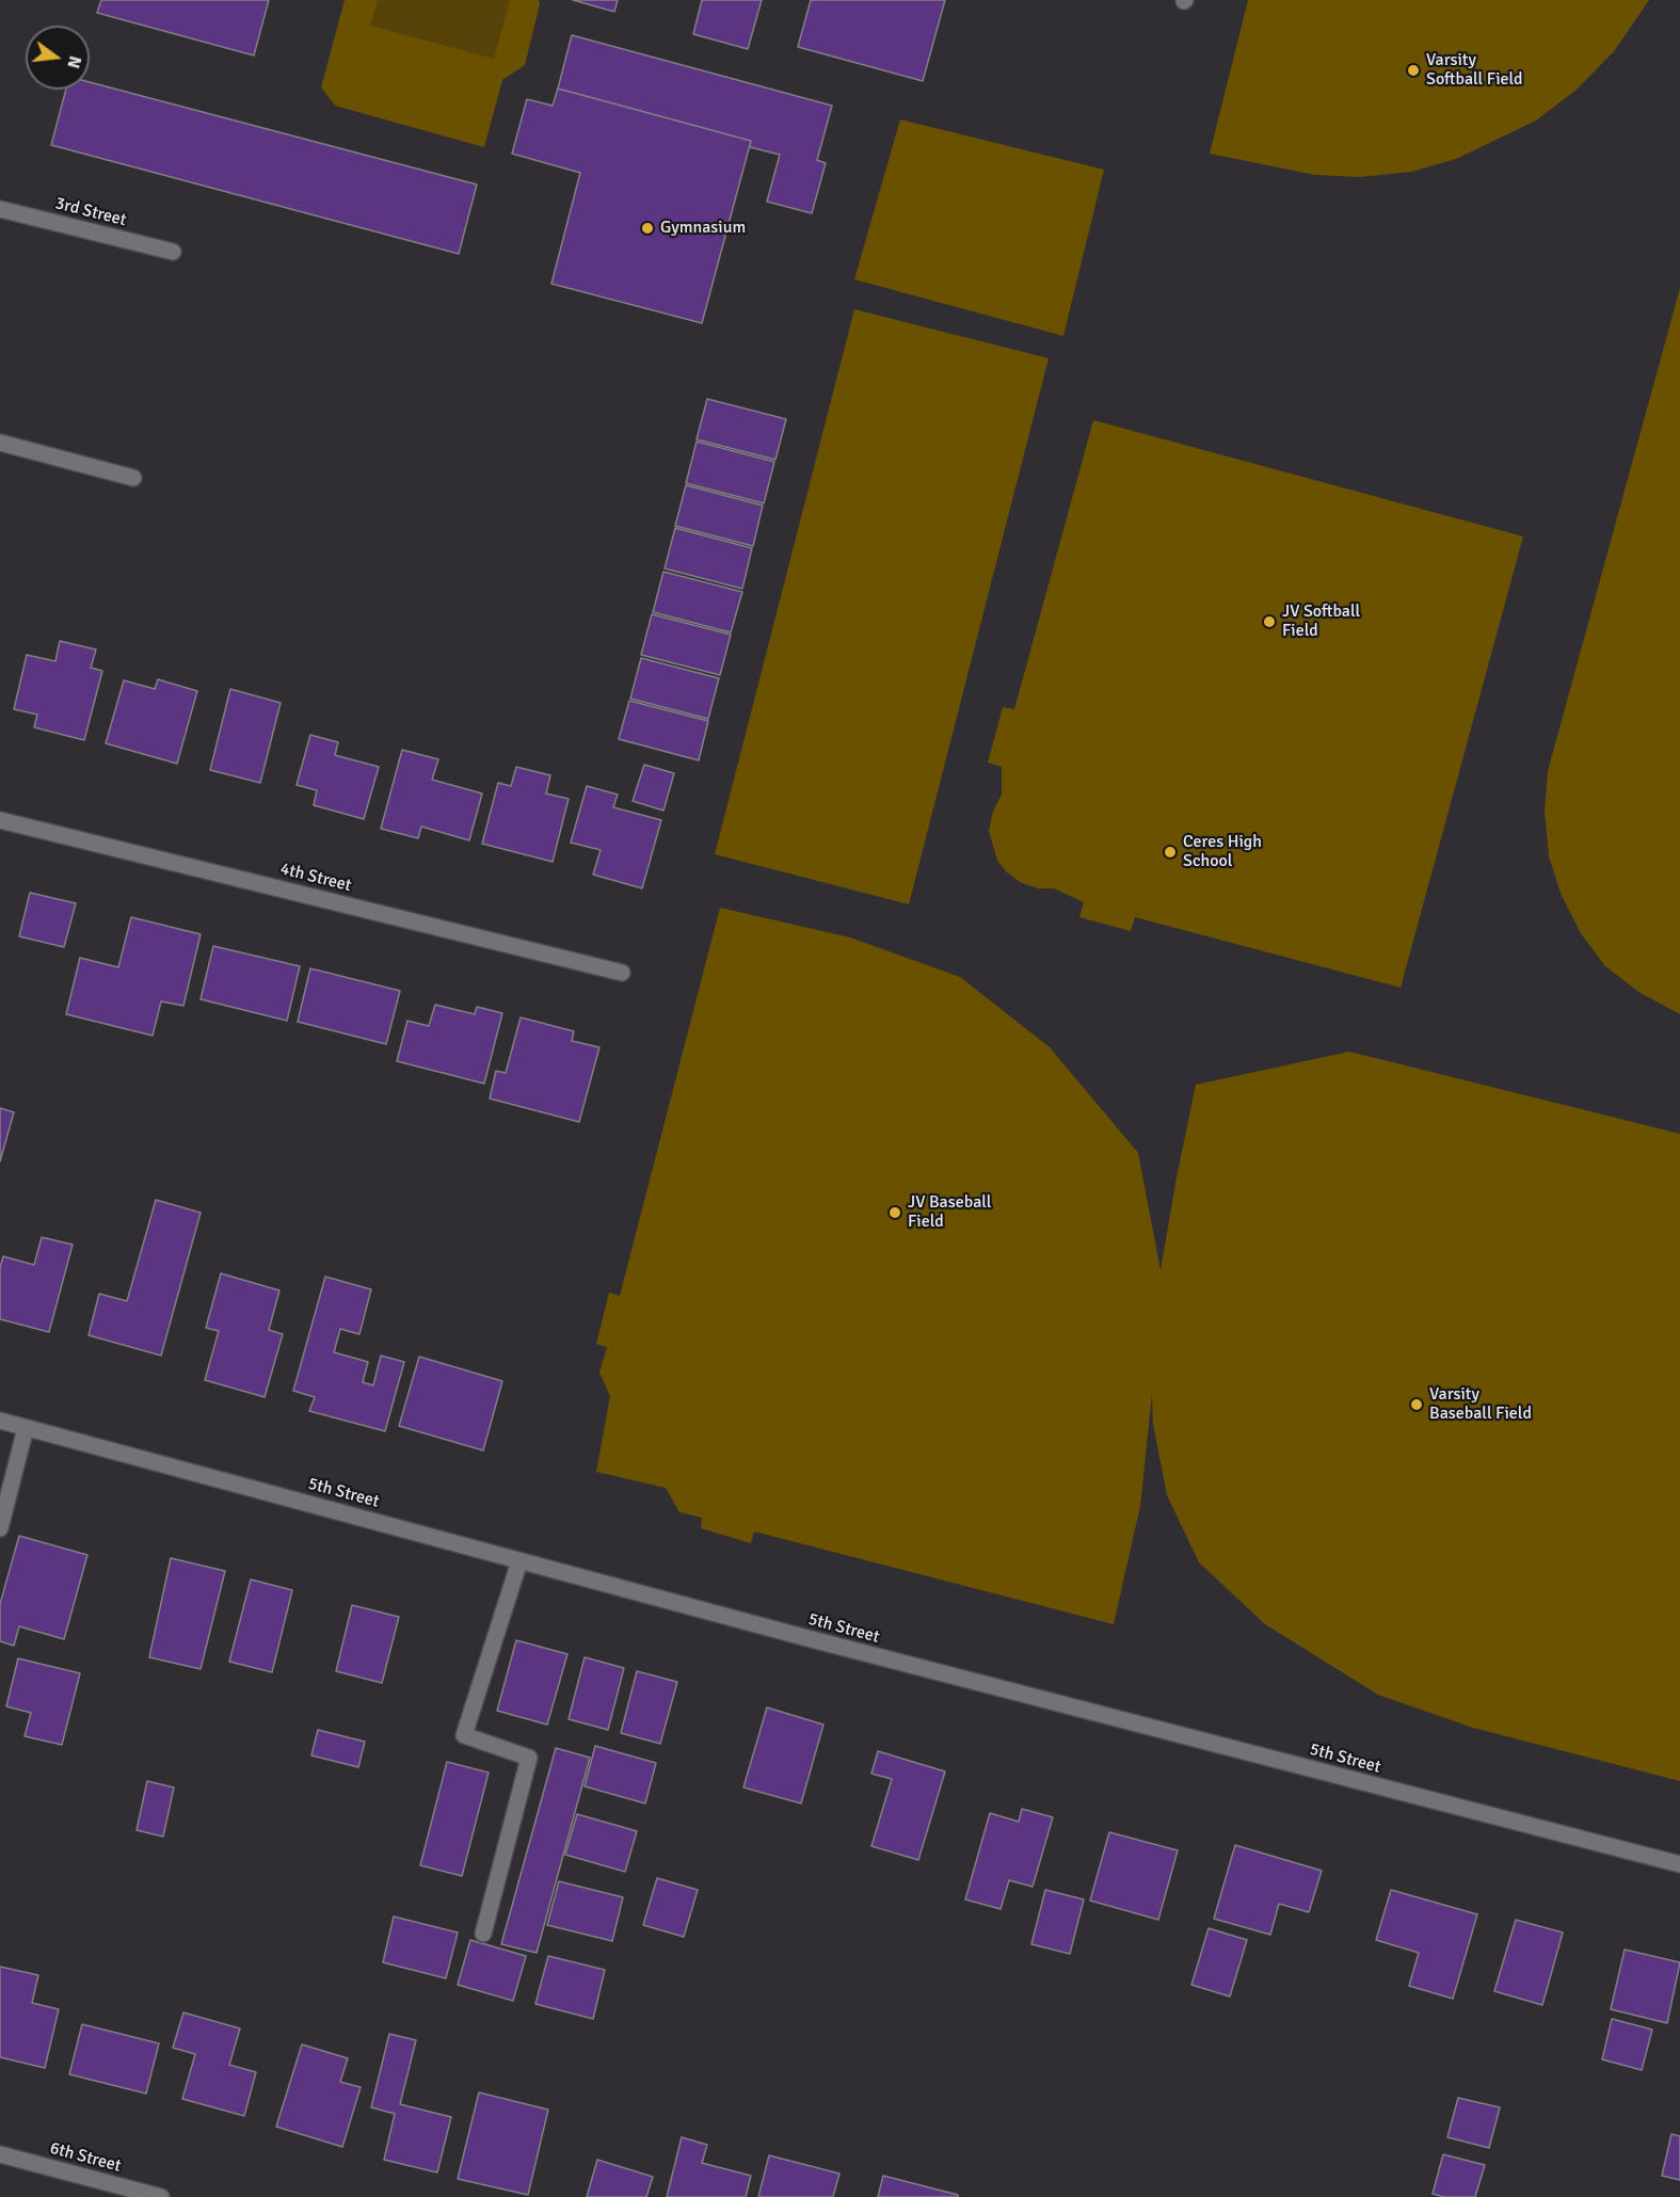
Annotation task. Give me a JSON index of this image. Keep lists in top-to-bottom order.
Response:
{
  "streets": {
    "street": [
      "3rd Street",
      "4th Street",
      "5th Street",
      "6th Street"
    ]
  },
  "places": [
    "Varsity Softball Field",
    "Gymnasium",
    "JV Softball Field",
    "Ceres High School",
    "JV Baseball Field",
    "Varsity Baseball Field"
  ],
  "north": "right"
}
